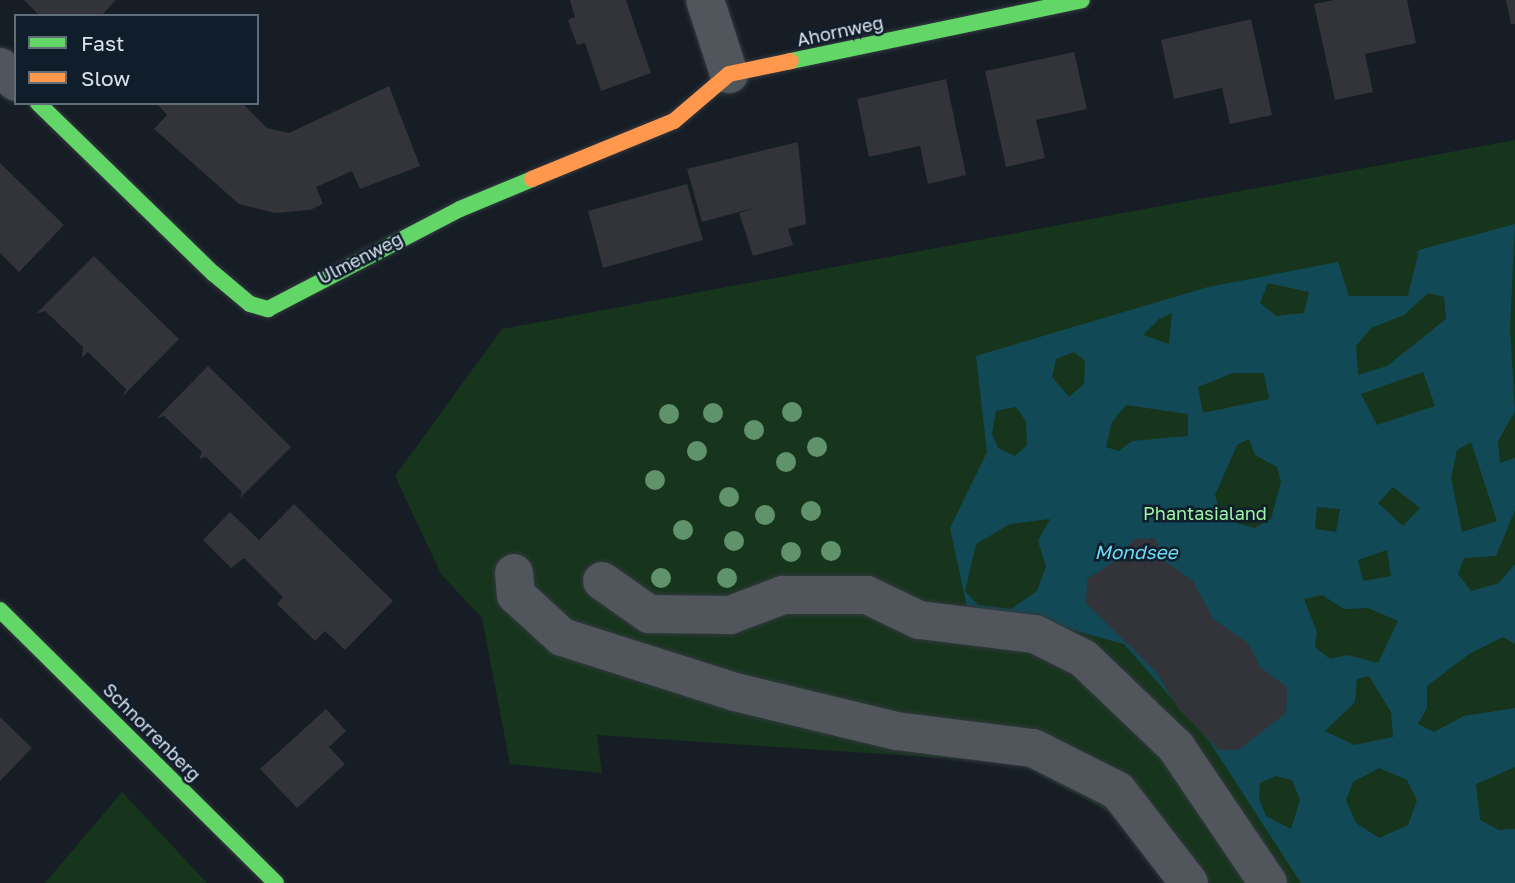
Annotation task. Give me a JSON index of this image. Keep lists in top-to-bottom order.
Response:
{
  "streets": {
    "street": ["Ahornweg", "Ulmenweg", "Schnorrenberg"]
  },
  "crossings": [
    ["Ahornweg", "Ulmenweg"]
  ],
  "water": ["Mondsee"],
  "parks": ["Phantasialand"],
  "legend": ["Fast", "Slow"]
}
